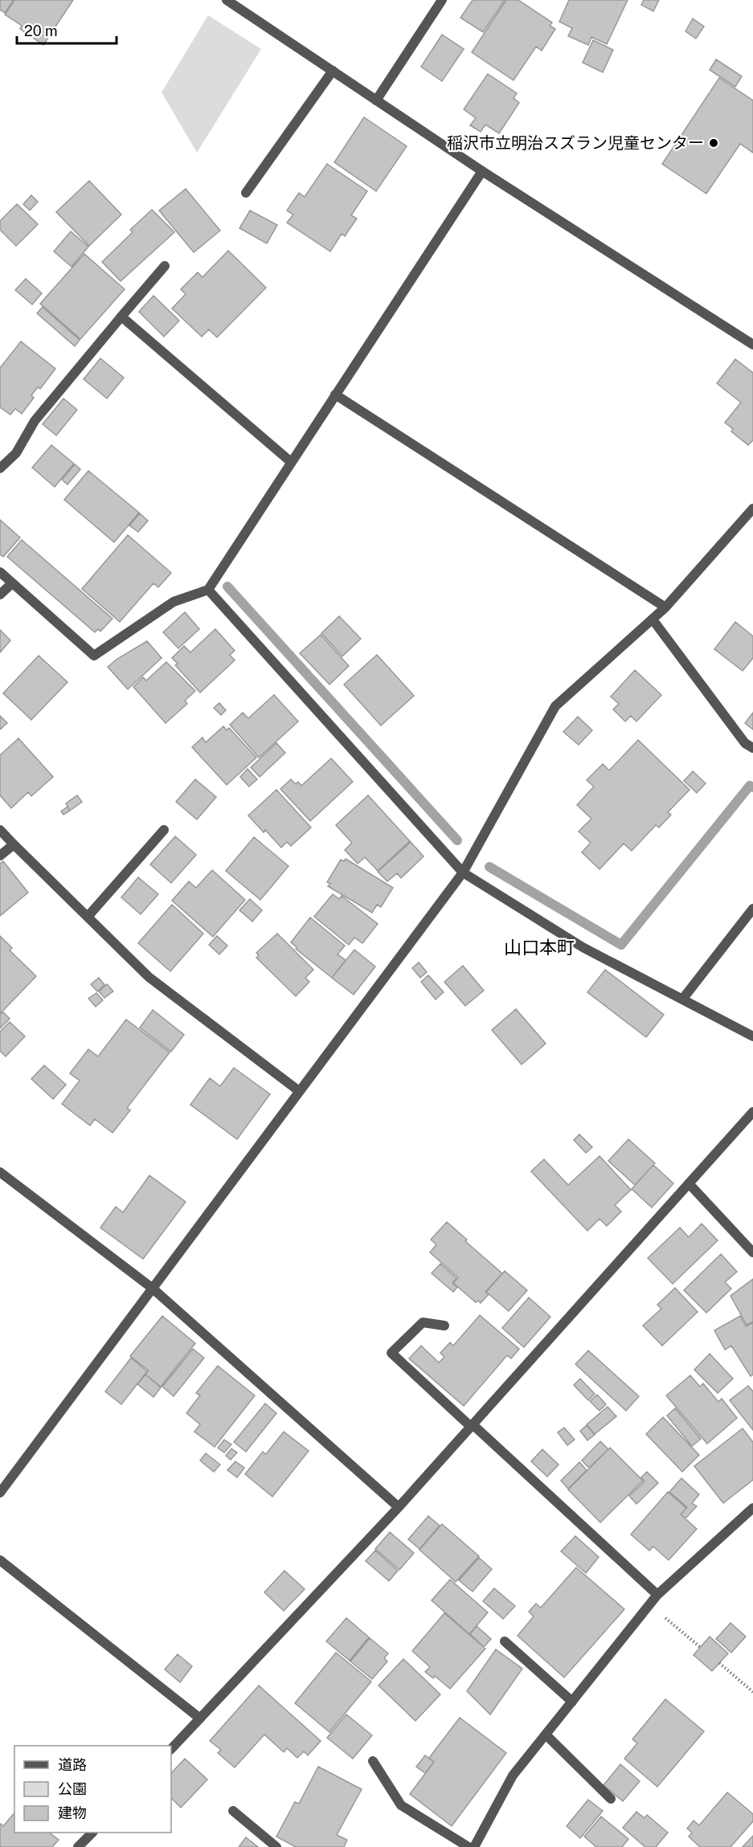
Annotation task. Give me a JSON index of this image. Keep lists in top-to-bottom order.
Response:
{
  "districts": ["山口本町"],
  "places": ["稲沢市立明治スズラン児童センター"],
  "legend": ["道路", "公園", "建物"],
  "scale_bar": "20 m"
}
